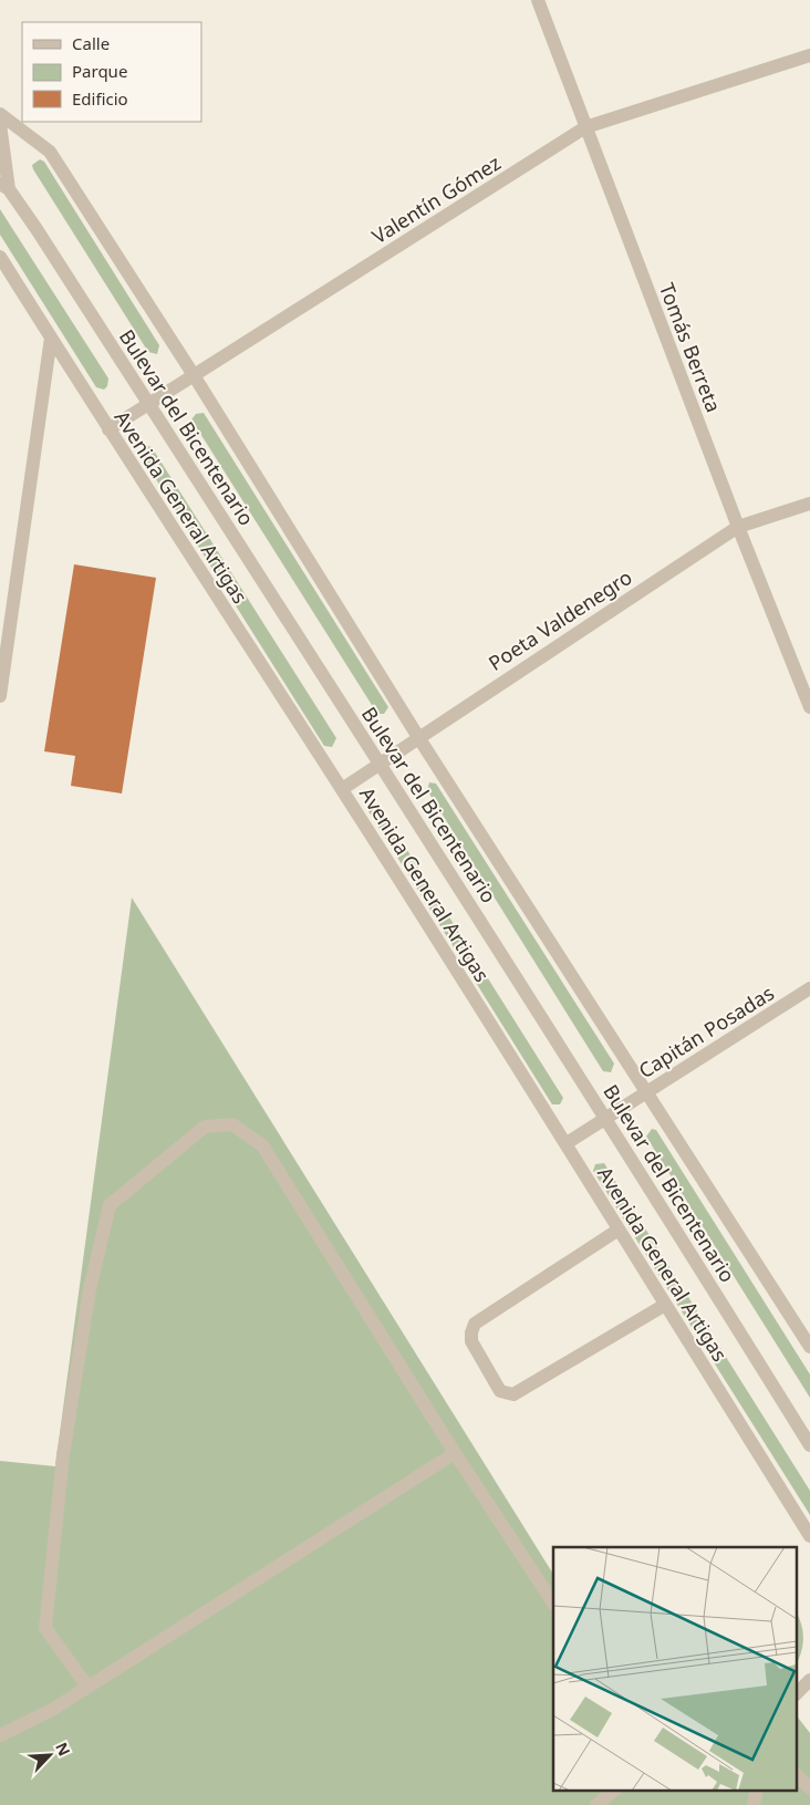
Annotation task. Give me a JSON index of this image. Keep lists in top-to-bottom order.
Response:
{
  "streets": {
    "street": [
      "Valentín Gómez",
      "Tomás Berreta",
      "Bulevar del Bicentenario",
      "Avenida General Artigas",
      "Poeta Valdenegro",
      "Capitán Posadas"
    ]
  },
  "crossings": [
    ["Valentín Gómez", "Tomás Berreta"],
    ["Valentín Gómez", "Bulevar del Bicentenario"],
    ["Valentín Gómez", "Avenida General Artigas"],
    ["Tomás Berreta", "Poeta Valdenegro"],
    ["Bulevar del Bicentenario", "Poeta Valdenegro"],
    ["Bulevar del Bicentenario", "Capitán Posadas"],
    ["Avenida General Artigas", "Poeta Valdenegro"],
    ["Avenida General Artigas", "Capitán Posadas"]
  ],
  "legend": ["Calle", "Parque", "Edificio"],
  "north": "top right"
}
